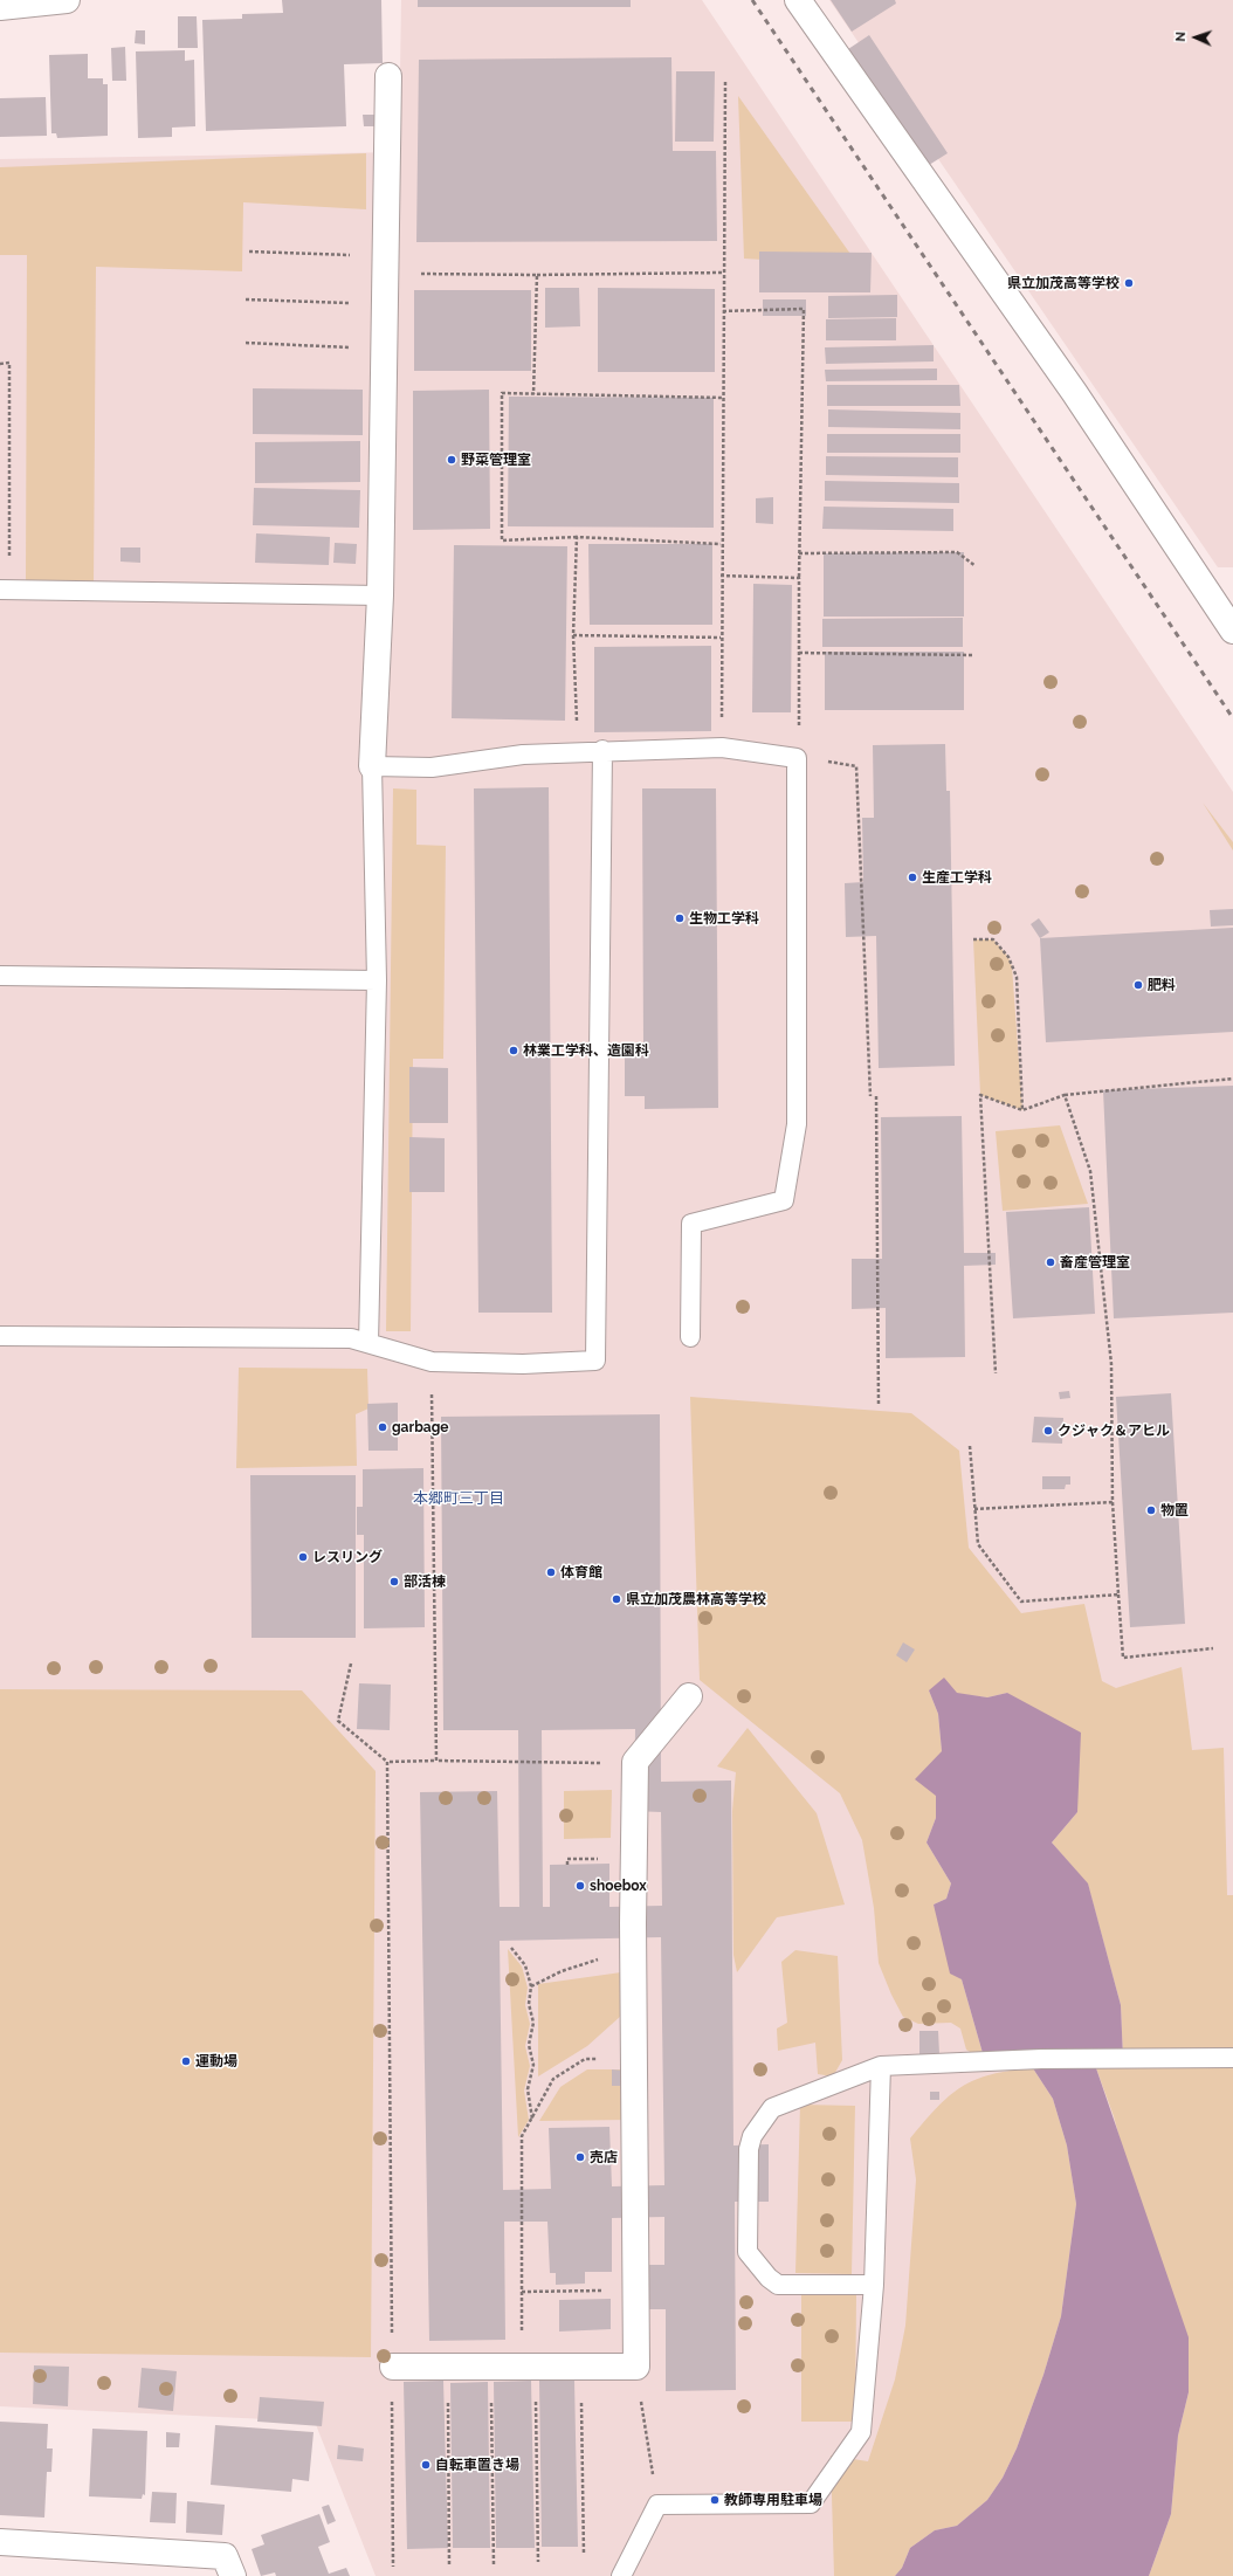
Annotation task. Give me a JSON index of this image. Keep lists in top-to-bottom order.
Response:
{
  "districts": ["本郷町三丁目"],
  "places": [
    "県立加茂高等学校",
    "野菜管理室",
    "生産工学科",
    "生物工学科",
    "肥料",
    "林業工学科、造園科",
    "畜産管理室",
    "garbage",
    "クジャク＆アヒル",
    "物置",
    "レスリング",
    "体育館",
    "部活棟",
    "県立加茂農林高等学校",
    "shoebox",
    "運動場",
    "売店",
    "自転車置き場",
    "教師専用駐車場"
  ],
  "north": "left"
}
